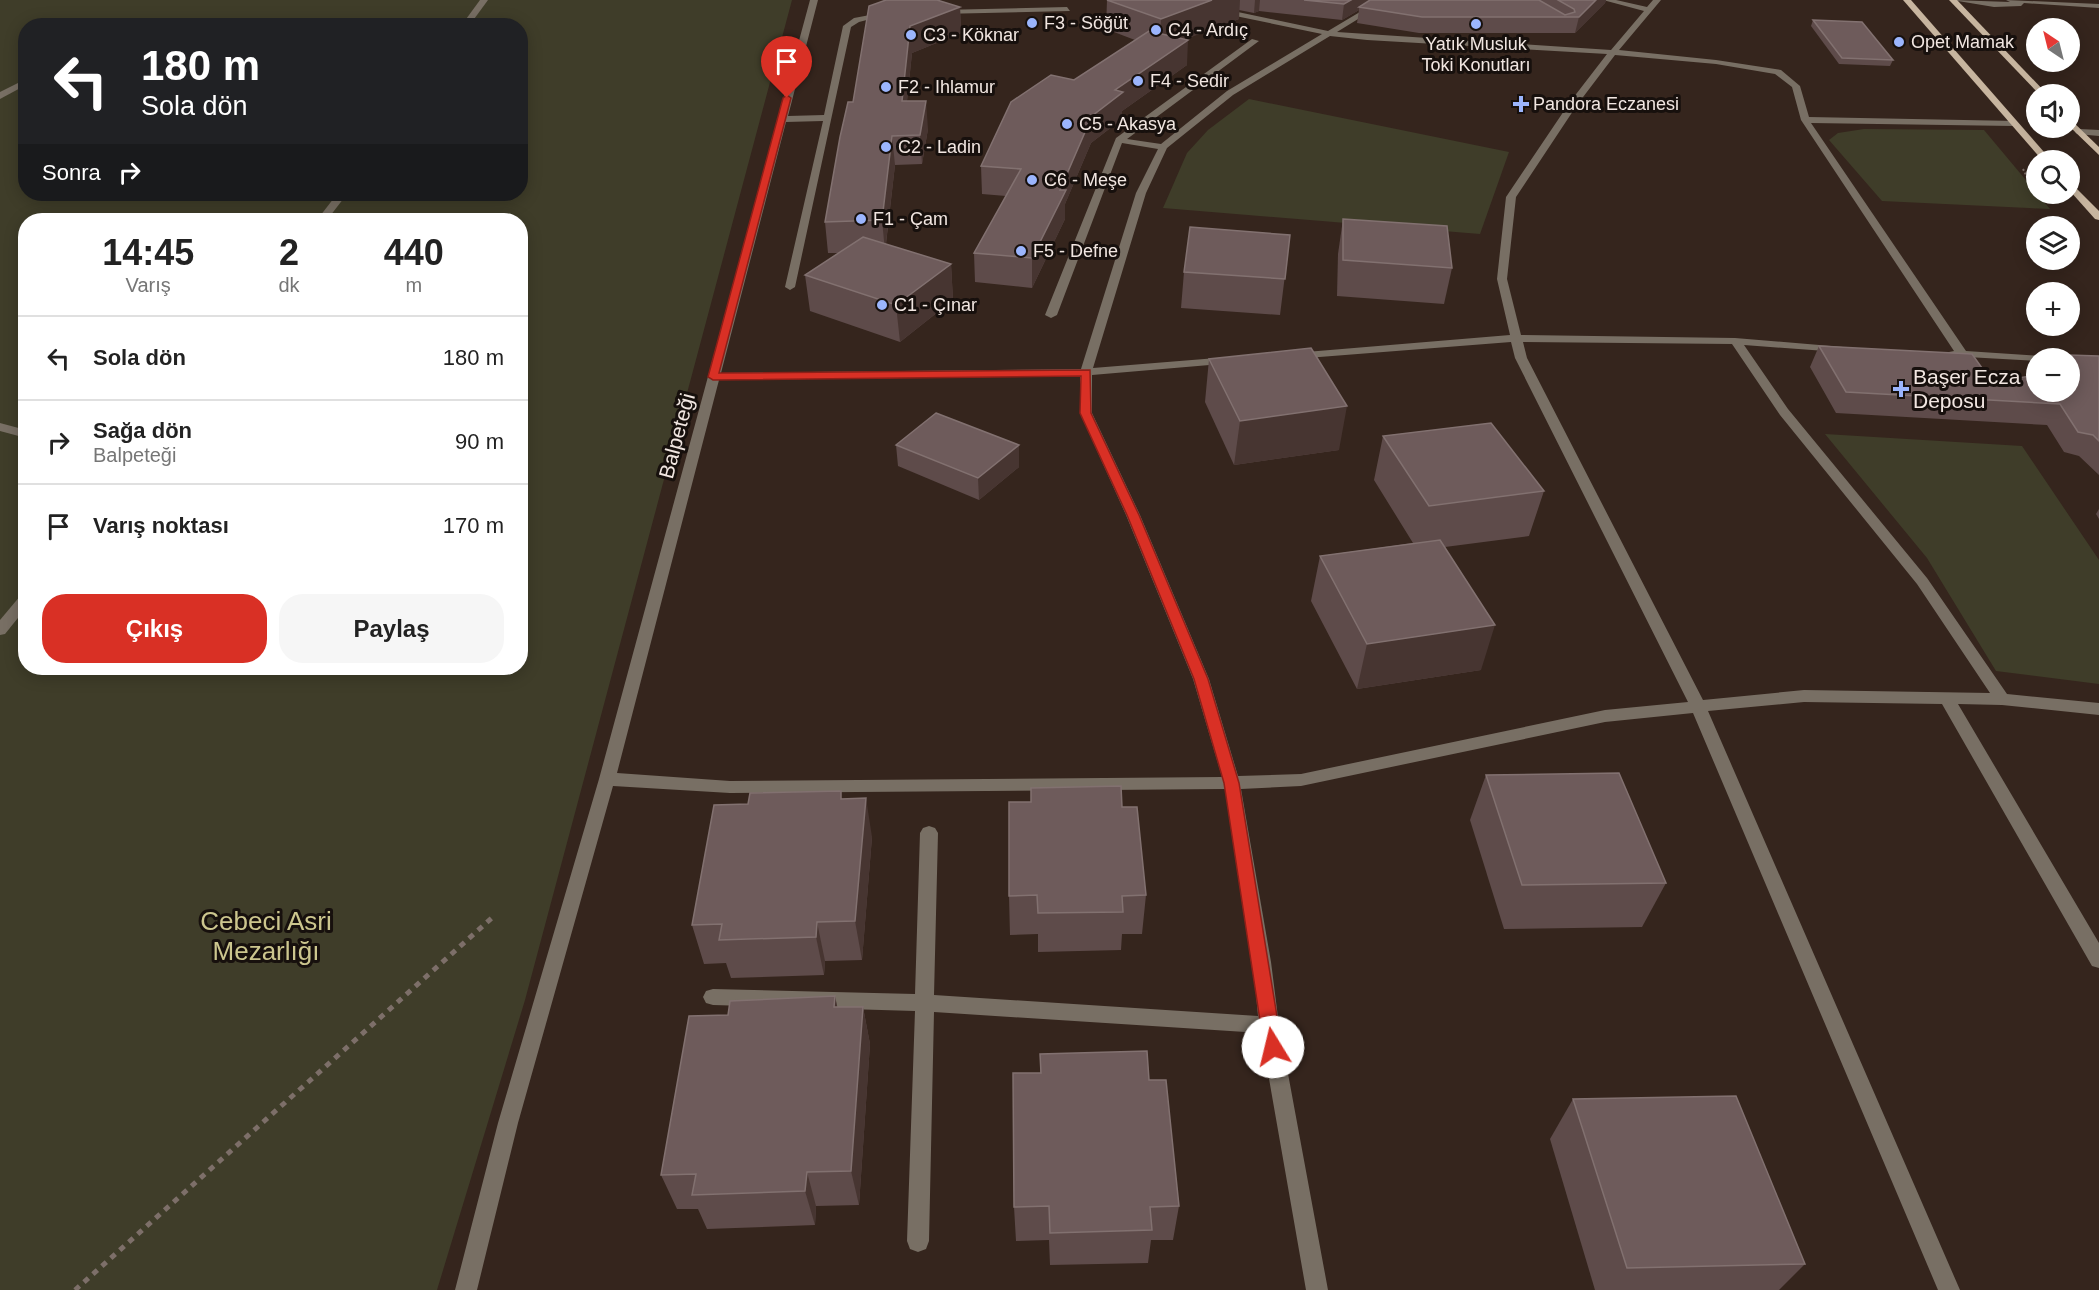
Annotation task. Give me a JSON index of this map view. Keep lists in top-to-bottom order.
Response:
{
  "streets": {
    "street": ["Balpeteği"]
  },
  "parks": ["Cebeci Asri Mezarlığı"],
  "places": {
    "other": [
      "F3 - Söğüt",
      "Yatık Musluk Toki Konutları",
      "C4 - Ardıç",
      "C3 - Köknar",
      "Opet Mamak",
      "F4 - Sedir",
      "F2 - Ihlamur",
      "C5 - Akasya",
      "C2 - Ladin",
      "C6 - Meşe",
      "F1 - Çam",
      "F5 - Defne",
      "C1 - Çınar"
    ],
    "health": ["Pandora Eczanesi", "Başer Ecza Deposu"]
  },
  "north": "top left",
  "page": {
    "map_buttons": ["+", "−"],
    "turn": ["180 m", "Sola dön"],
    "then": "Sonra",
    "eta": [
      "14:45",
      "Varış",
      "2",
      "dk",
      "440",
      "m"
    ],
    "list": [
      {
        "name": "Sola dön",
        "value": "180 m"
      },
      {
        "name": "Sağa dön",
        "note": "Balpeteği",
        "value": "90 m"
      },
      {
        "name": "Varış noktası",
        "value": "170 m"
      }
    ],
    "buttons": ["Çıkış", "Paylaş"]
  }
}
